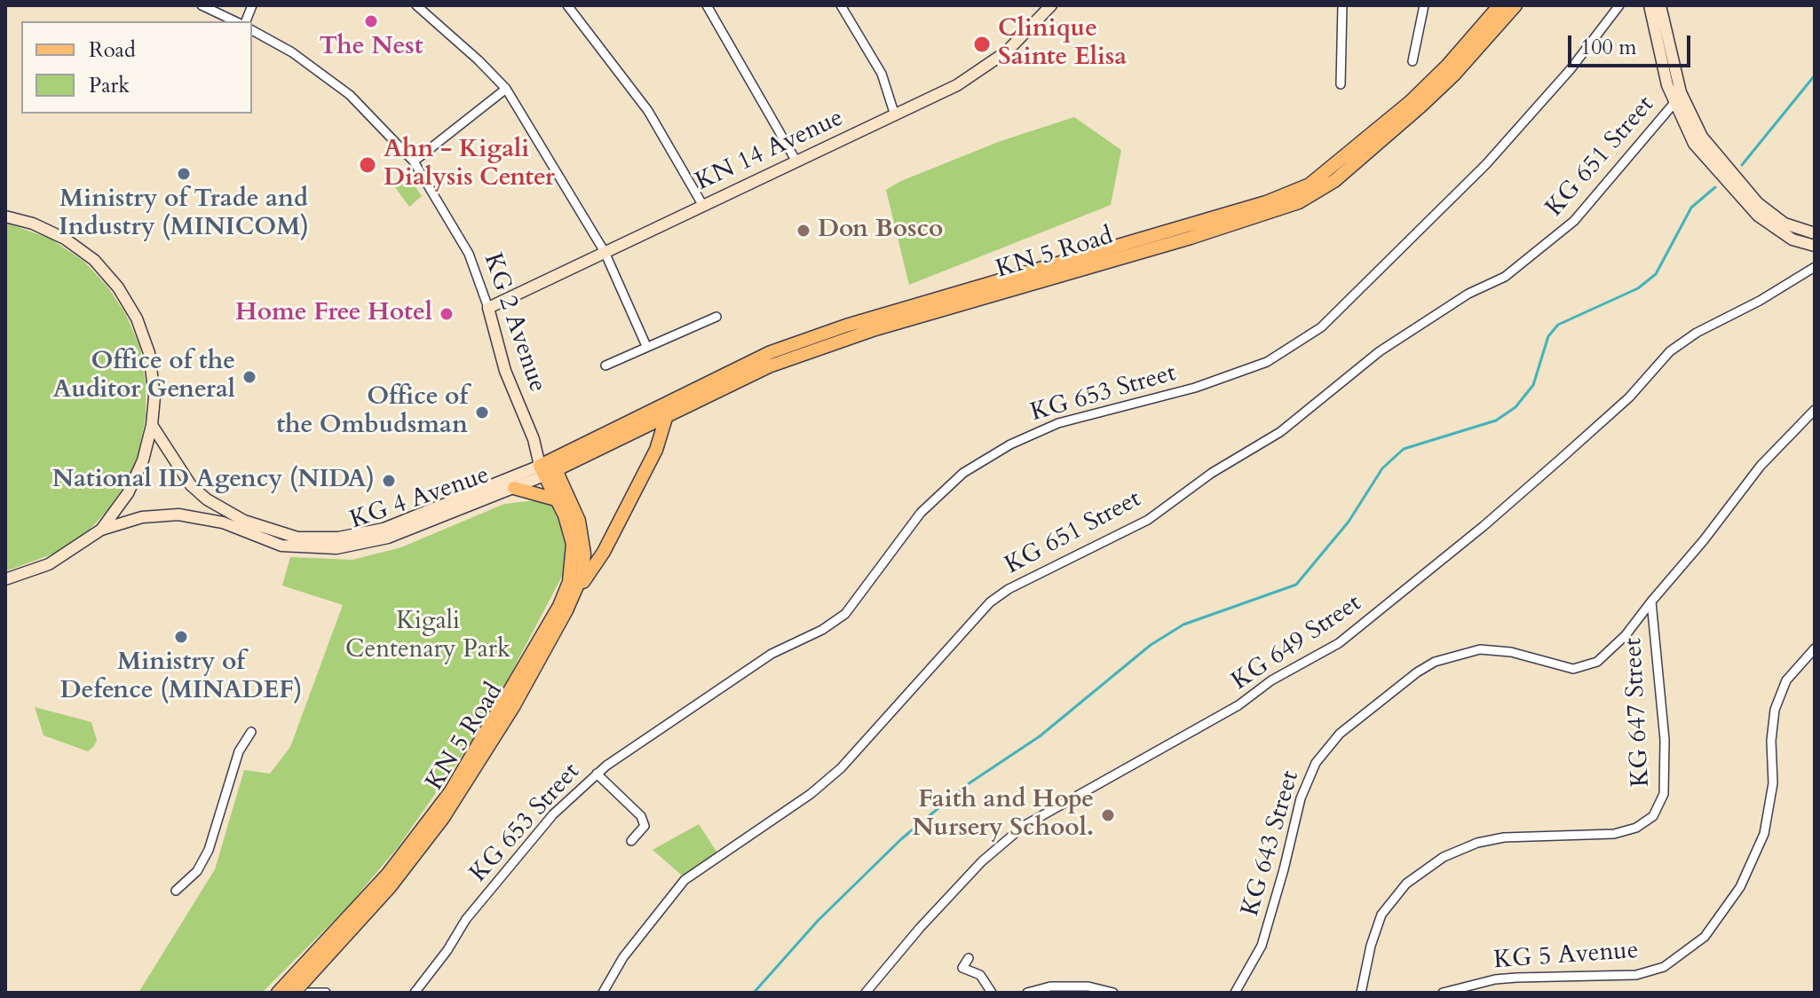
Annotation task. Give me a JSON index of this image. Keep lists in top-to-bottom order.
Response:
{
  "streets": {
    "main road": [
      "KN 14 Avenue",
      "KN 5 Road",
      "KG 2 Avenue",
      "KG 4 Avenue"
    ],
    "street": [
      "KG 651 Street",
      "KG 653 Street",
      "KG 649 Street",
      "KG 647 Street",
      "KG 643 Street",
      "KG 5 Avenue"
    ]
  },
  "crossings": [
    ["KN 14 Avenue", "KG 2 Avenue"],
    ["KN 5 Road", "KG 2 Avenue"],
    ["KN 5 Road", "KG 4 Avenue"],
    ["KG 2 Avenue", "KG 4 Avenue"],
    ["KG 647 Street", "KG 643 Street"]
  ],
  "parks": ["Kigali Centenary Park"],
  "places": [
    "The Nest",
    "Clinique Sainte Elisa",
    "Ahn - Kigali Dialysis Center",
    "Ministry of Trade and Industry (MINICOM)",
    "Don Bosco",
    "Home Free Hotel",
    "Office of the Auditor General",
    "Office of the Ombudsman",
    "National ID Agency (NIDA)",
    "Ministry of Defence (MINADEF)",
    "Faith and Hope Nursery School."
  ],
  "legend": ["Road", "Park"],
  "scale_bar": "100 m"
}
